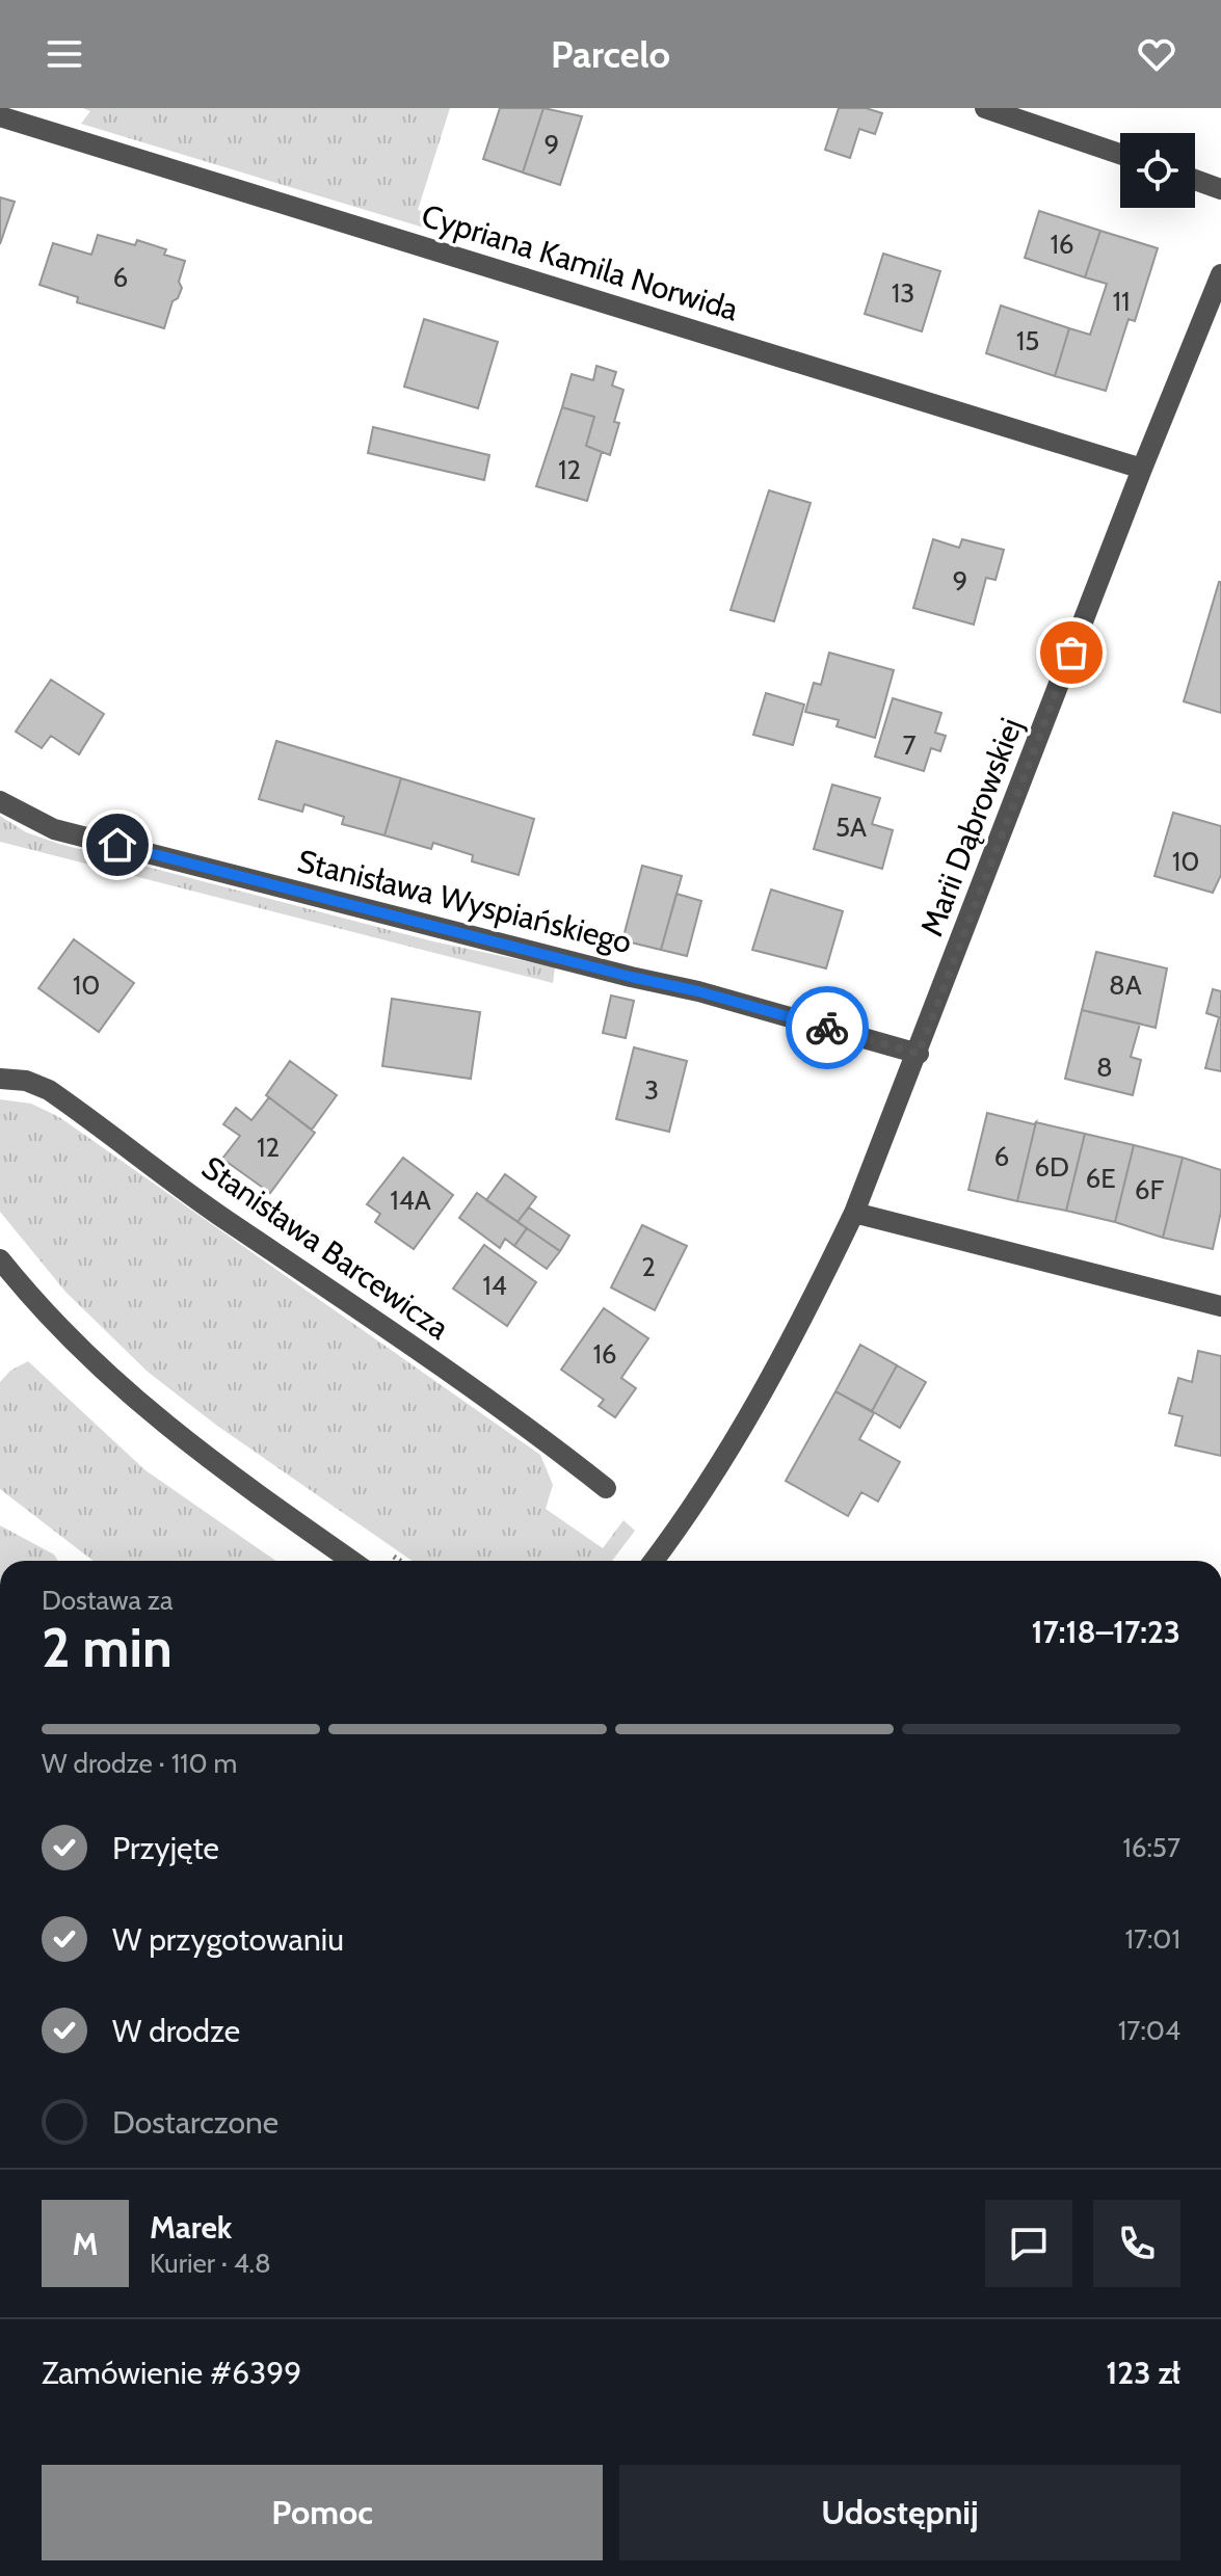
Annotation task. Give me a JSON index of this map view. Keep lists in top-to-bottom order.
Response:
{
  "streets": {
    "street": [
      "Cypriana Kamila Norwida",
      "Marii Dąbrowskiej",
      "Stanisława Wyspiańskiego",
      "Stanisława Barcewicza"
    ]
  },
  "crossings": [
    ["Cypriana Kamila Norwida", "Marii Dąbrowskiej"],
    ["Marii Dąbrowskiej", "Stanisława Wyspiańskiego"]
  ],
  "house_numbers": [
    "9",
    "16",
    "6",
    "13",
    "11",
    "15",
    "12",
    "9",
    "7",
    "5A",
    "10",
    "10",
    "8A",
    "8",
    "3",
    "12",
    "6",
    "6D",
    "6E",
    "6F",
    "14A",
    "2",
    "14",
    "16"
  ],
  "page": {
    "header": "Parcelo",
    "heading": ["2 min", "Dostawa za", "17:18–17:23"],
    "panel": [
      "Marek",
      "Kurier · 4.8",
      "Zamówienie #6399",
      "123 zł"
    ],
    "bar": "W drodze · 110 m",
    "list": [
      ["Przyjęte", "16:57"],
      ["W przygotowaniu", "17:01"],
      ["W drodze", "17:04"],
      "Dostarczone"
    ],
    "round": "M",
    "buttons": ["Pomoc", "Udostępnij"]
  }
}
